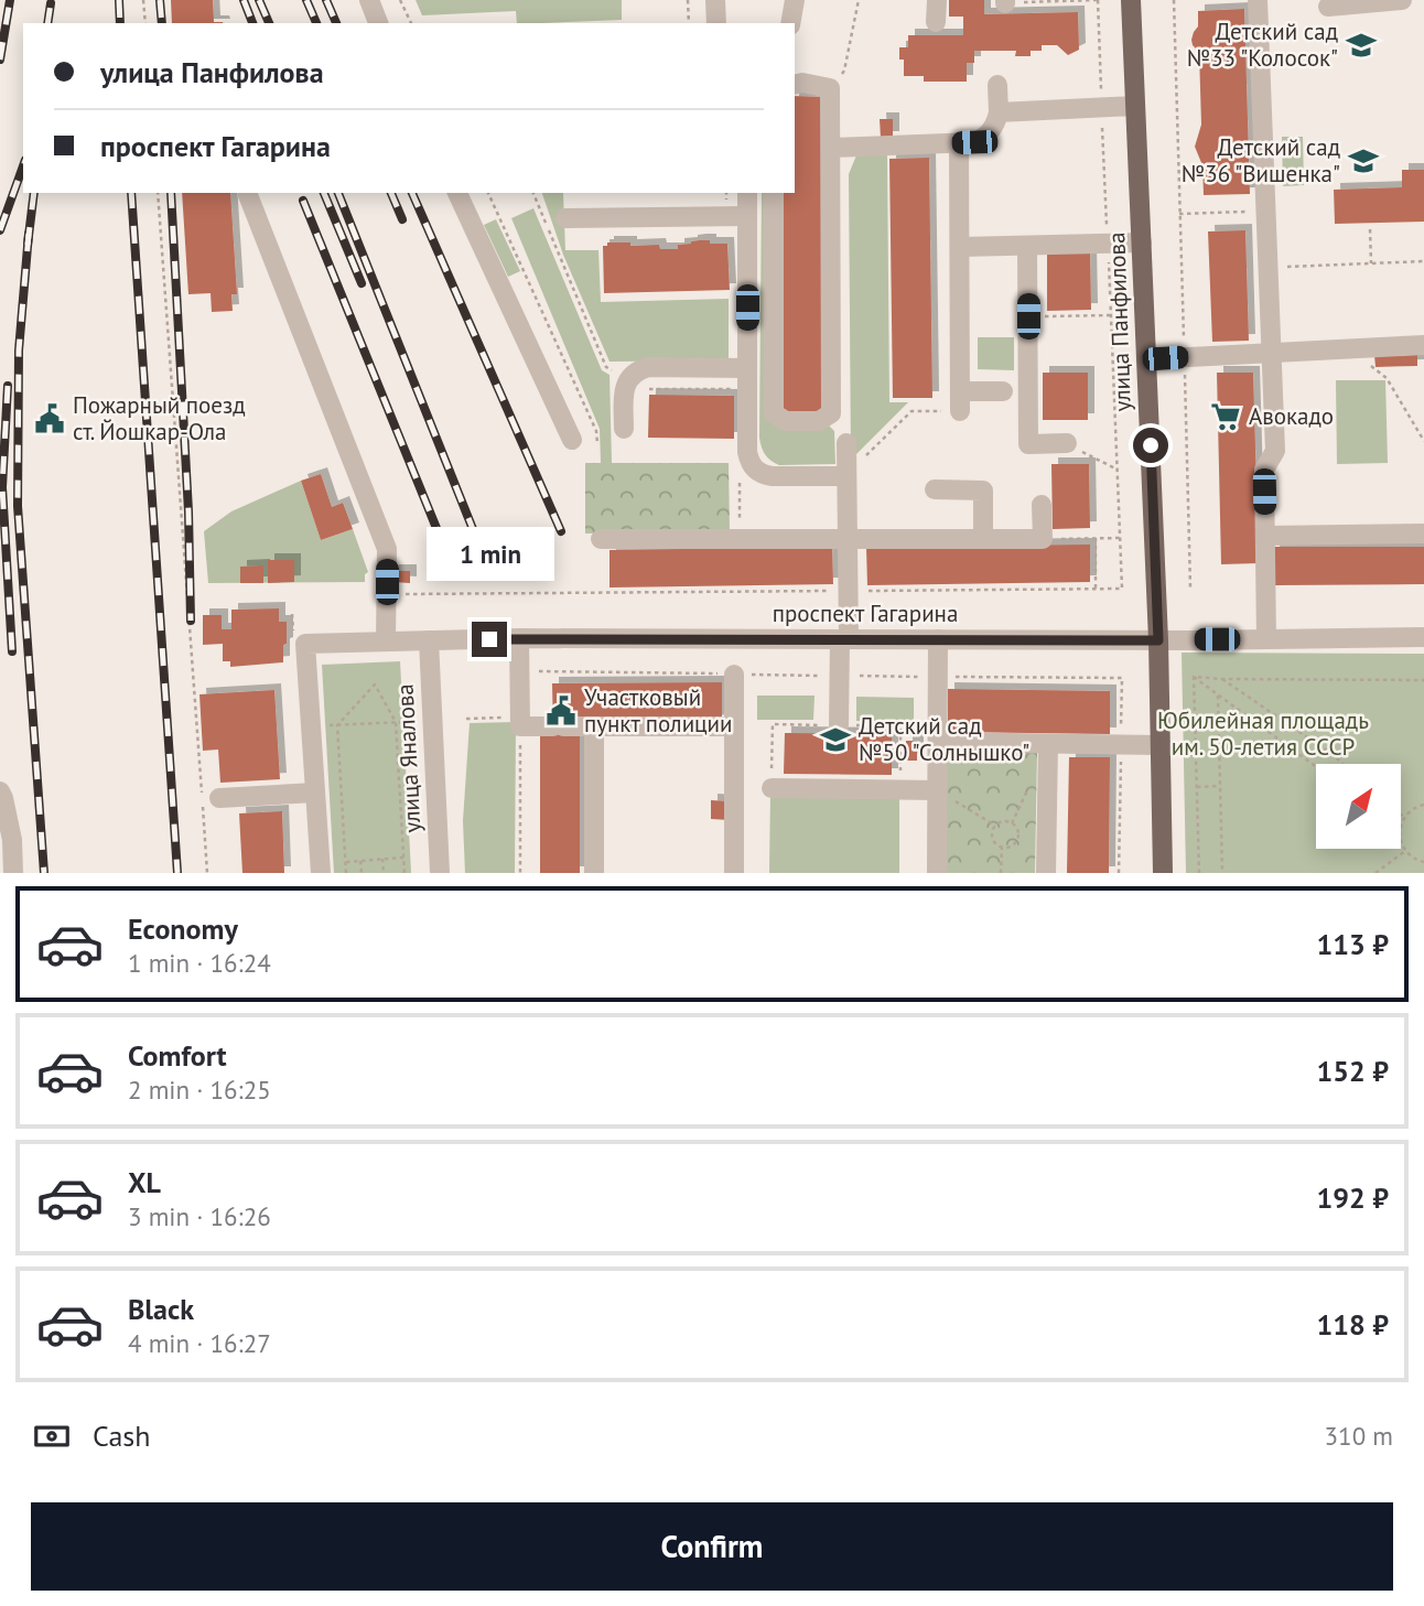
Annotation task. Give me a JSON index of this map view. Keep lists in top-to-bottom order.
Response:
{
  "streets": {
    "main road": ["улица Панфилова"],
    "street": ["проспект Гагарина", "улица Яналова"]
  },
  "crossings": [
    ["улица Панфилова", "проспект Гагарина"],
    ["проспект Гагарина", "улица Яналова"]
  ],
  "parks": ["Юбилейная площадь им. 50-летия СССР"],
  "places": {
    "school or university": ["Детский сад №33 \"Колосок\"", "Детский сад №36 \"Вишенка\"", "Детский сад №50 \"Солнышко\""],
    "supermarket": ["Авокадо"],
    "public building": ["Пожарный поезд ст. Йошкар-Ола", "Участковый пункт полиции"]
  },
  "north": "top right",
  "page": {
    "banner": ["улица Панфилова", "проспект Гагарина"],
    "bubble": "1 min",
    "list": [
      {
        "name": "Economy",
        "note": "1 min · 16:24",
        "value": "113 ₽"
      },
      {
        "name": "Comfort",
        "note": "2 min · 16:25",
        "value": "152 ₽"
      },
      {
        "name": "XL",
        "note": "3 min · 16:26",
        "value": "192 ₽"
      },
      {
        "name": "Black",
        "note": "4 min · 16:27",
        "value": "118 ₽"
      }
    ],
    "pay": ["Cash", "310 m"],
    "buttons": "Confirm"
  }
}
